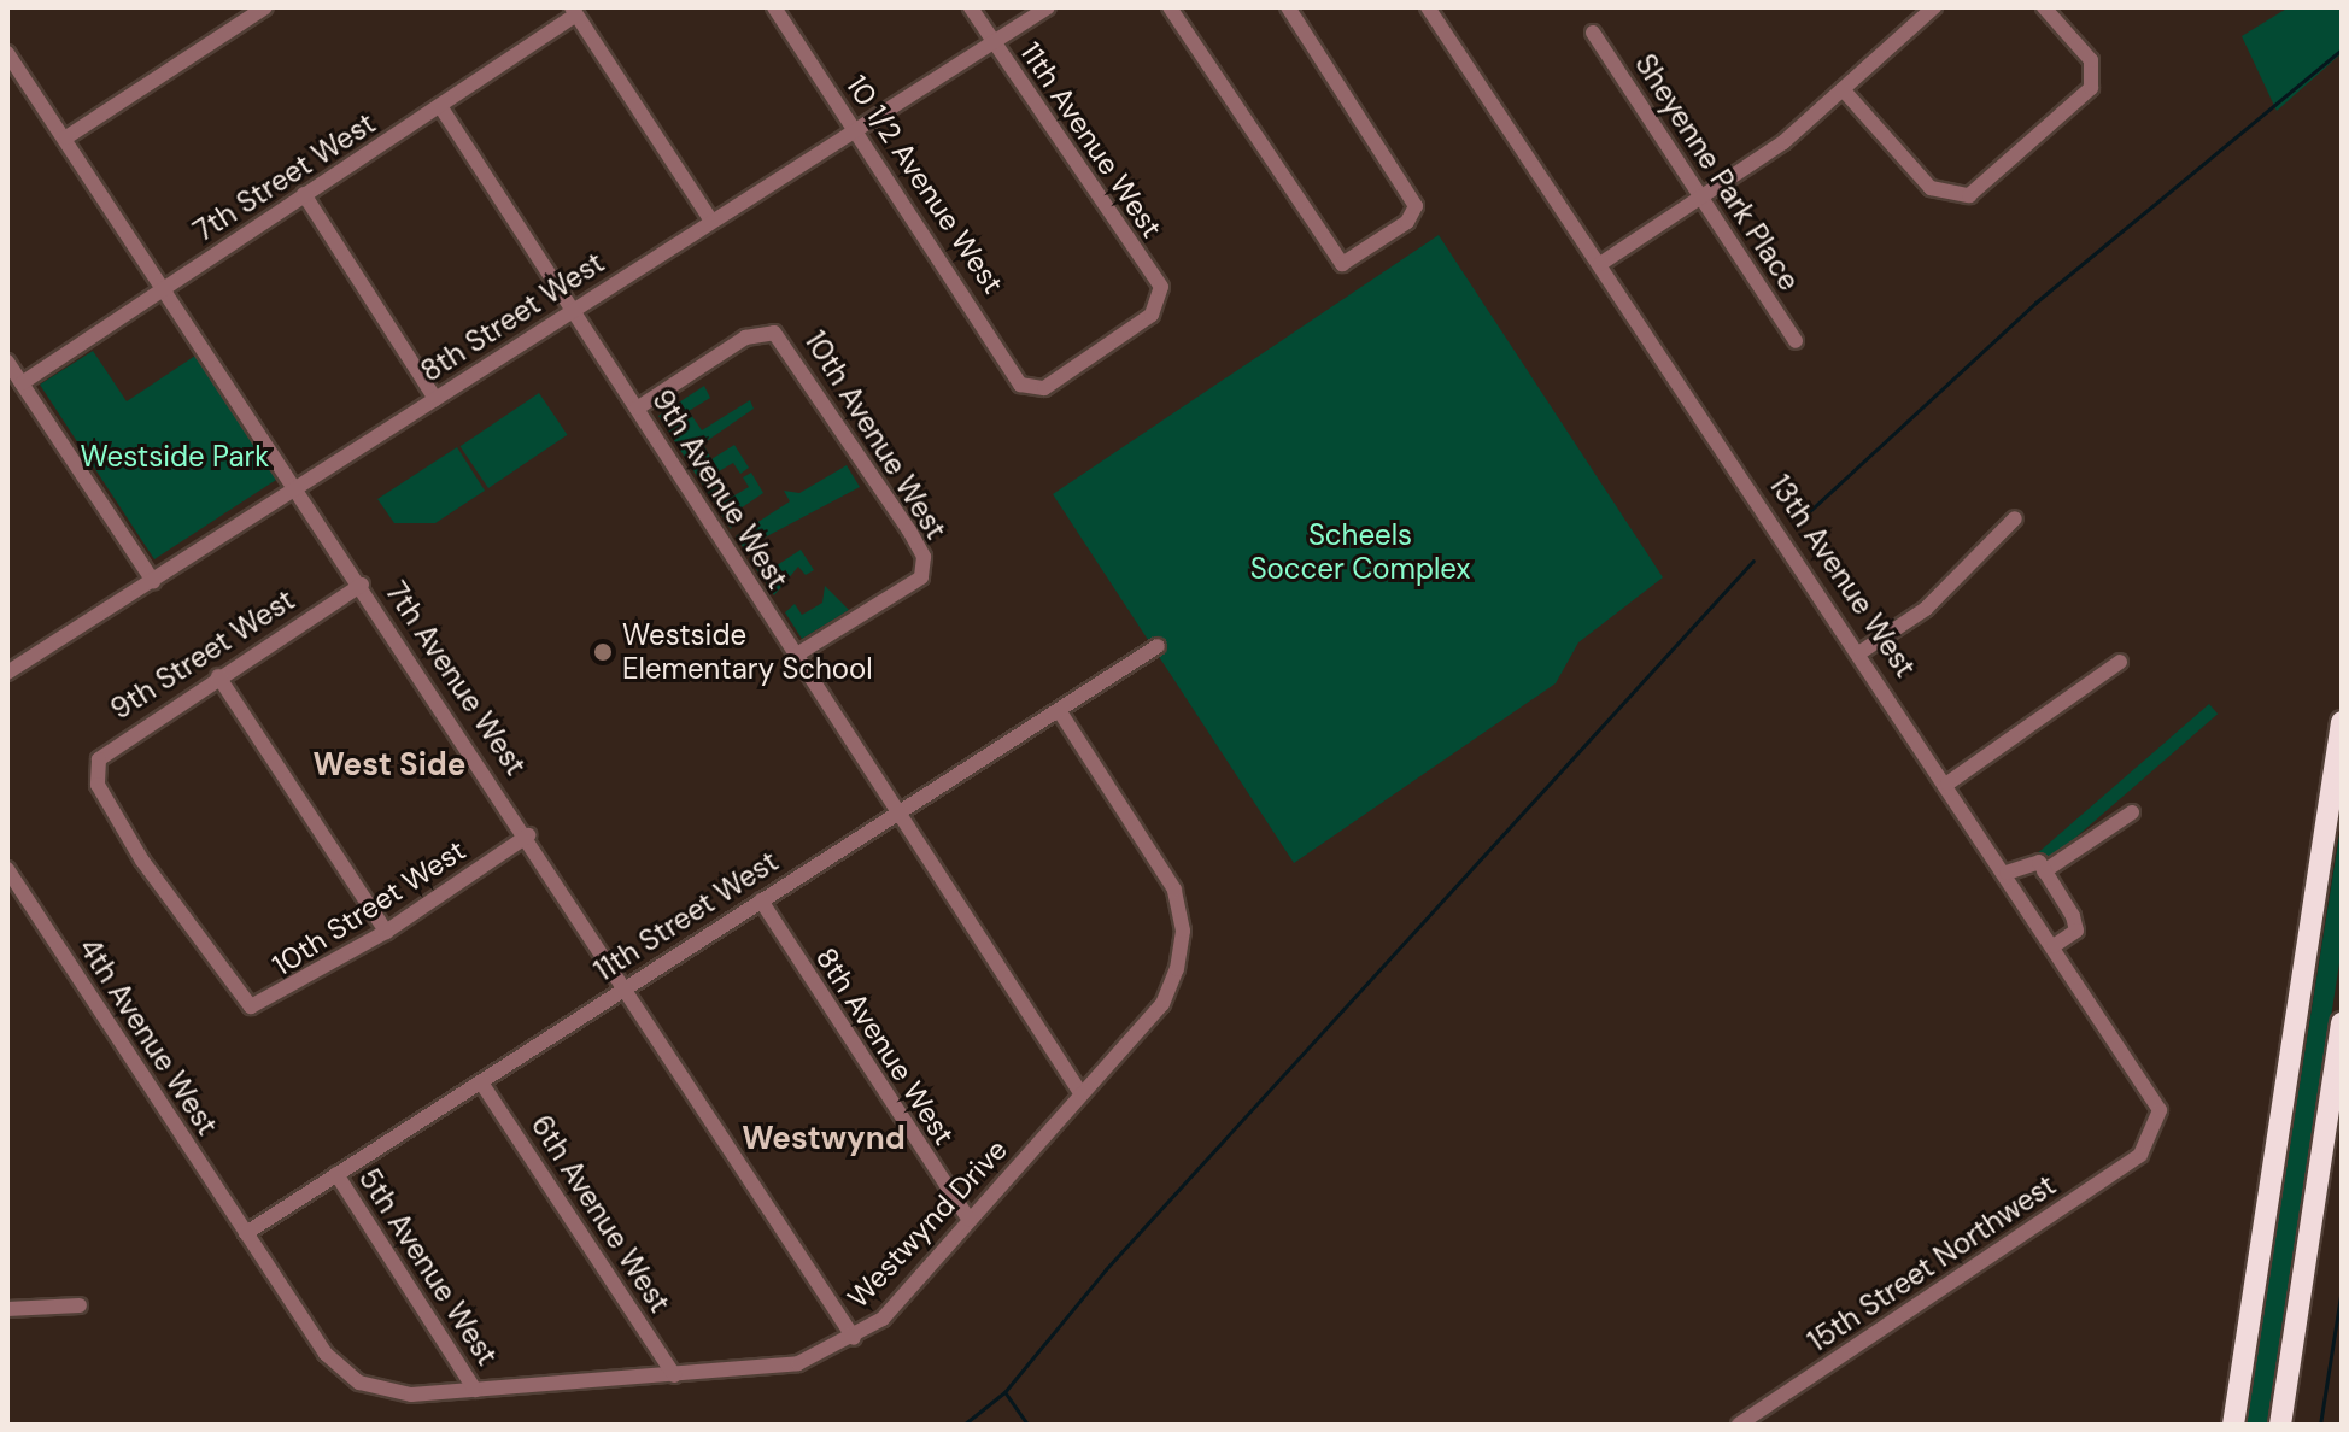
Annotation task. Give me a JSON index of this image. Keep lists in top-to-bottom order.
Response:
{
  "streets": {
    "street": [
      "11th Avenue West",
      "Sheyenne Park Place",
      "7th Street West",
      "10 1/2 Avenue West",
      "8th Street West",
      "10th Avenue West",
      "9th Avenue West",
      "13th Avenue West",
      "9th Street West",
      "7th Avenue West",
      "10th Street West",
      "11th Street West",
      "4th Avenue West",
      "8th Avenue West",
      "6th Avenue West",
      "Westwynd Drive",
      "15th Street Northwest",
      "5th Avenue West"
    ]
  },
  "crossings": [
    ["11th Avenue West", "10 1/2 Avenue West"],
    ["11th Avenue West", "8th Street West"],
    ["7th Street West", "9th Avenue West"],
    ["7th Street West", "7th Avenue West"],
    ["10 1/2 Avenue West", "8th Street West"],
    ["8th Street West", "9th Avenue West"],
    ["8th Street West", "7th Avenue West"],
    ["10th Avenue West", "9th Avenue West"],
    ["9th Avenue West", "11th Street West"],
    ["9th Avenue West", "Westwynd Drive"],
    ["13th Avenue West", "15th Street Northwest"],
    ["9th Street West", "7th Avenue West"],
    ["9th Street West", "10th Street West"],
    ["7th Avenue West", "10th Street West"],
    ["7th Avenue West", "11th Street West"],
    ["7th Avenue West", "Westwynd Drive"],
    ["11th Street West", "4th Avenue West"],
    ["11th Street West", "8th Avenue West"],
    ["11th Street West", "6th Avenue West"],
    ["11th Street West", "Westwynd Drive"],
    ["11th Street West", "5th Avenue West"],
    ["4th Avenue West", "Westwynd Drive"],
    ["8th Avenue West", "Westwynd Drive"],
    ["6th Avenue West", "Westwynd Drive"],
    ["Westwynd Drive", "5th Avenue West"]
  ],
  "districts": ["West Side", "Westwynd"],
  "parks": ["Westside Park", "Scheels Soccer Complex"],
  "places": ["Westside Elementary School"]
}
